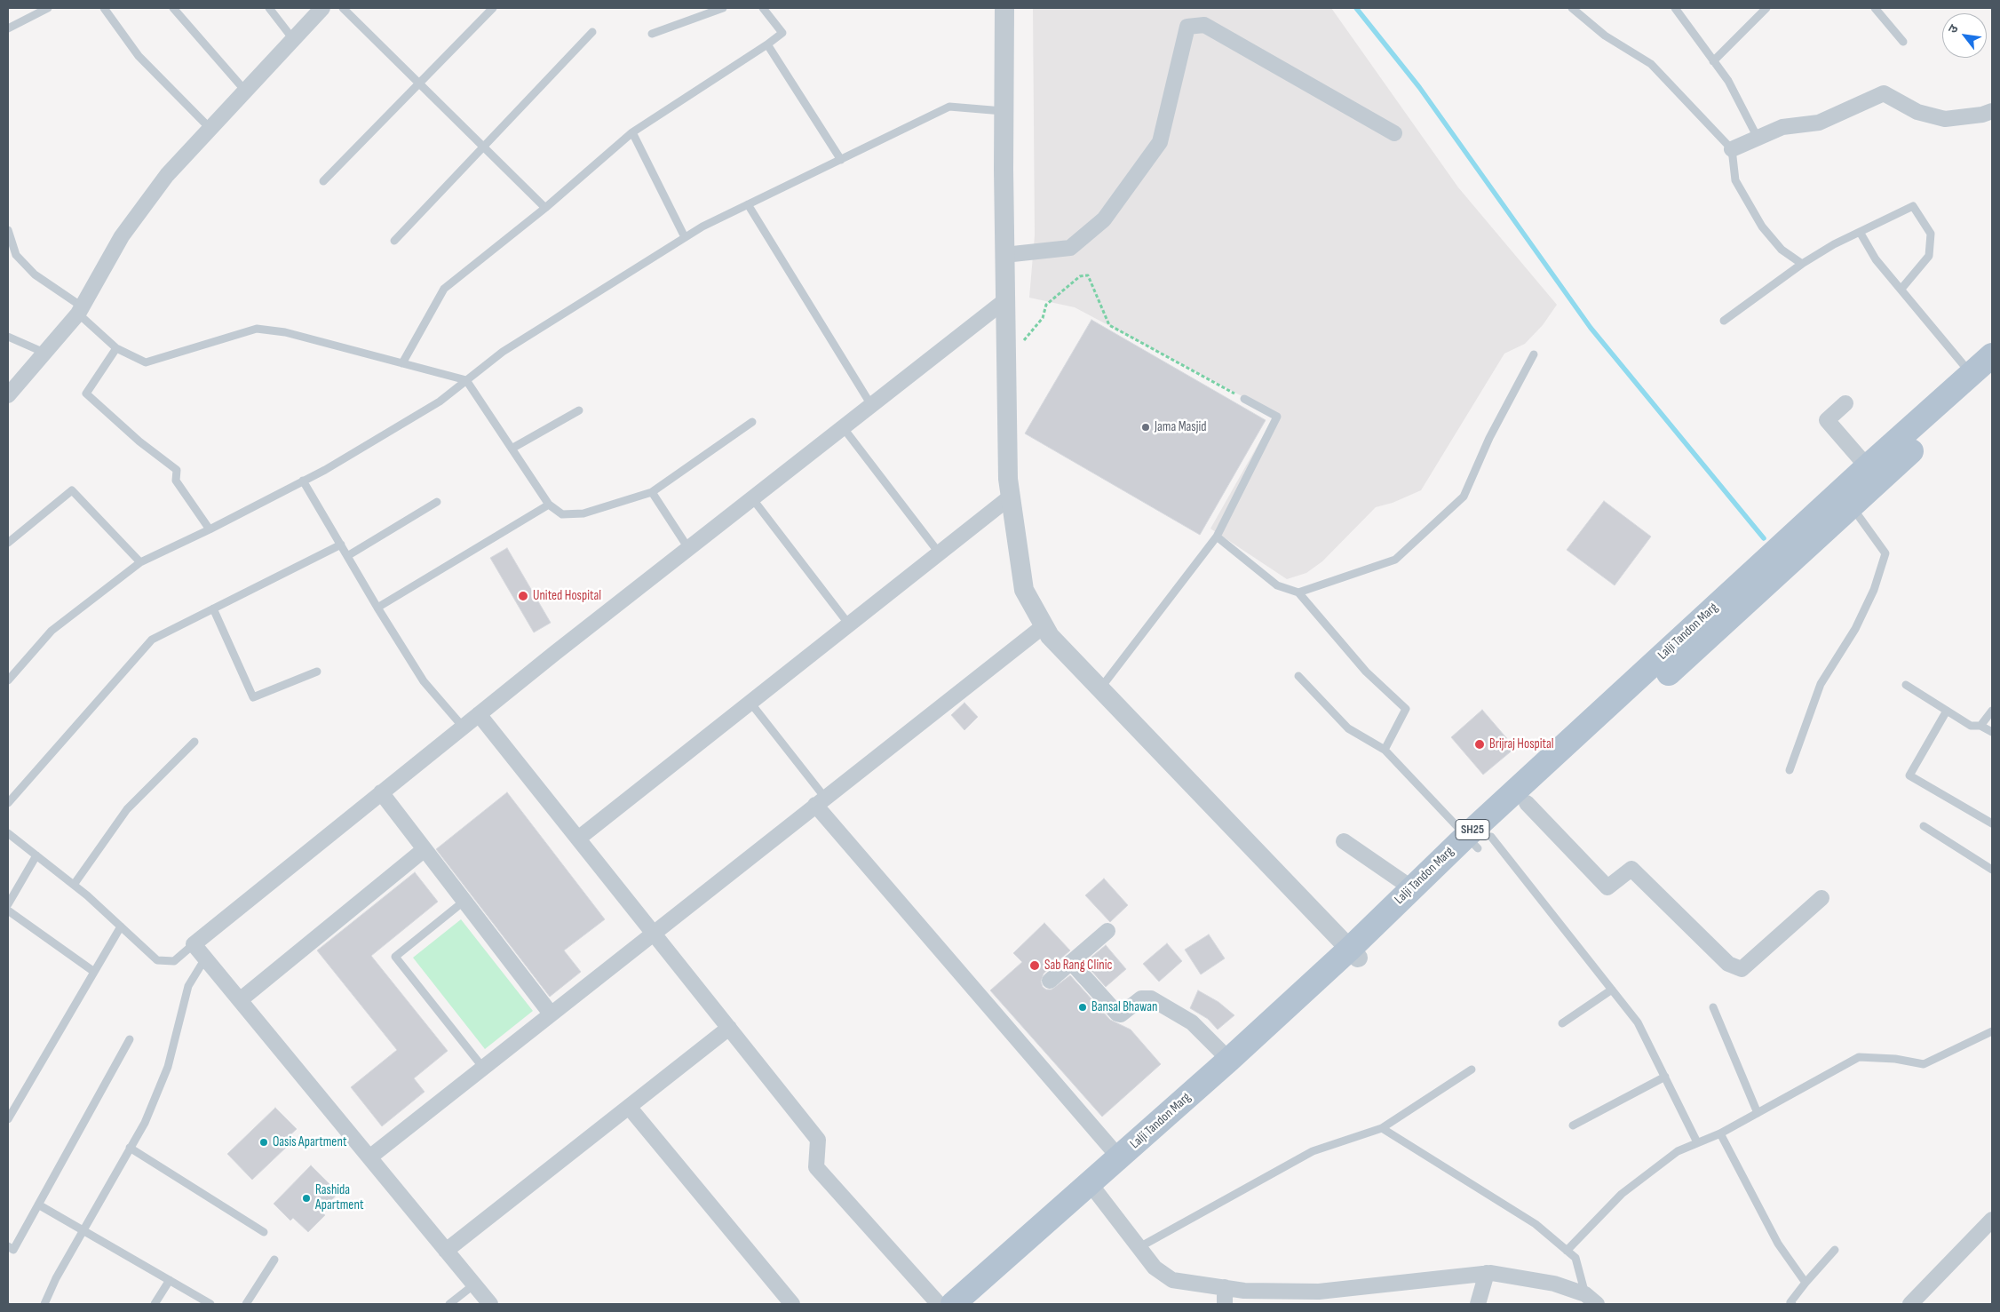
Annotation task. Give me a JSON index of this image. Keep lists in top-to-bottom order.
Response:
{
  "streets": {
    "main road": ["Lalji Tandon Marg", "SH25"]
  },
  "places": [
    "Jama Masjid",
    "United Hospital",
    "Brijraj Hospital",
    "Sab Rang Clinic",
    "Bansal Bhawan",
    "Oasis Apartment",
    "Rashida Apartment"
  ],
  "north": "top left"
}
